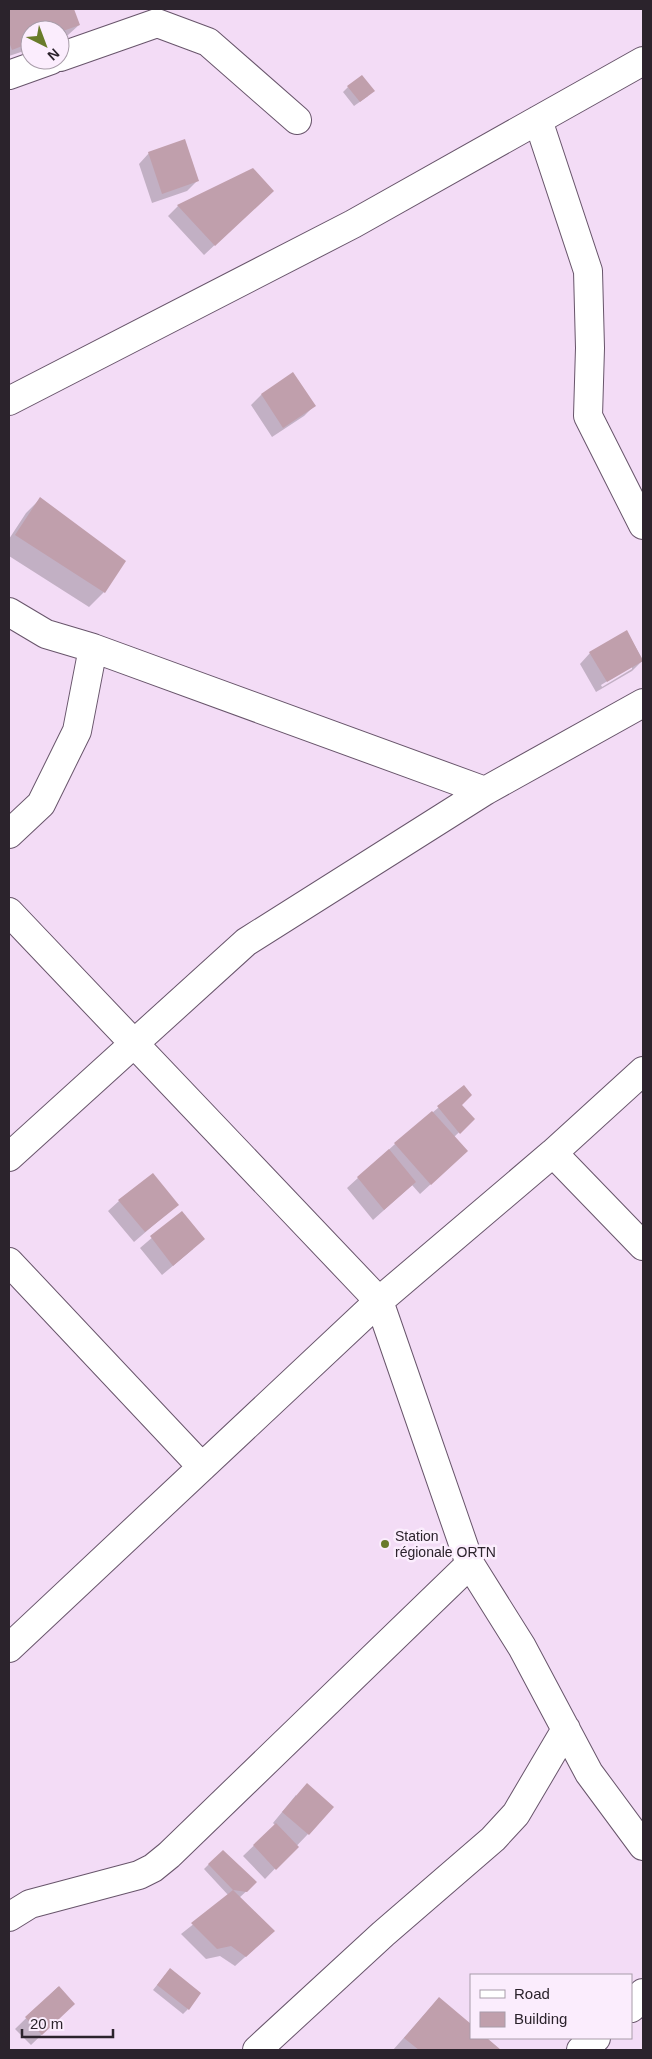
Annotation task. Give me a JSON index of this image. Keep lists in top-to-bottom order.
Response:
{
  "places": ["Station régionale ORTN"],
  "legend": ["Road", "Building"],
  "scale_bar": "20 m",
  "north": "bottom right"
}
